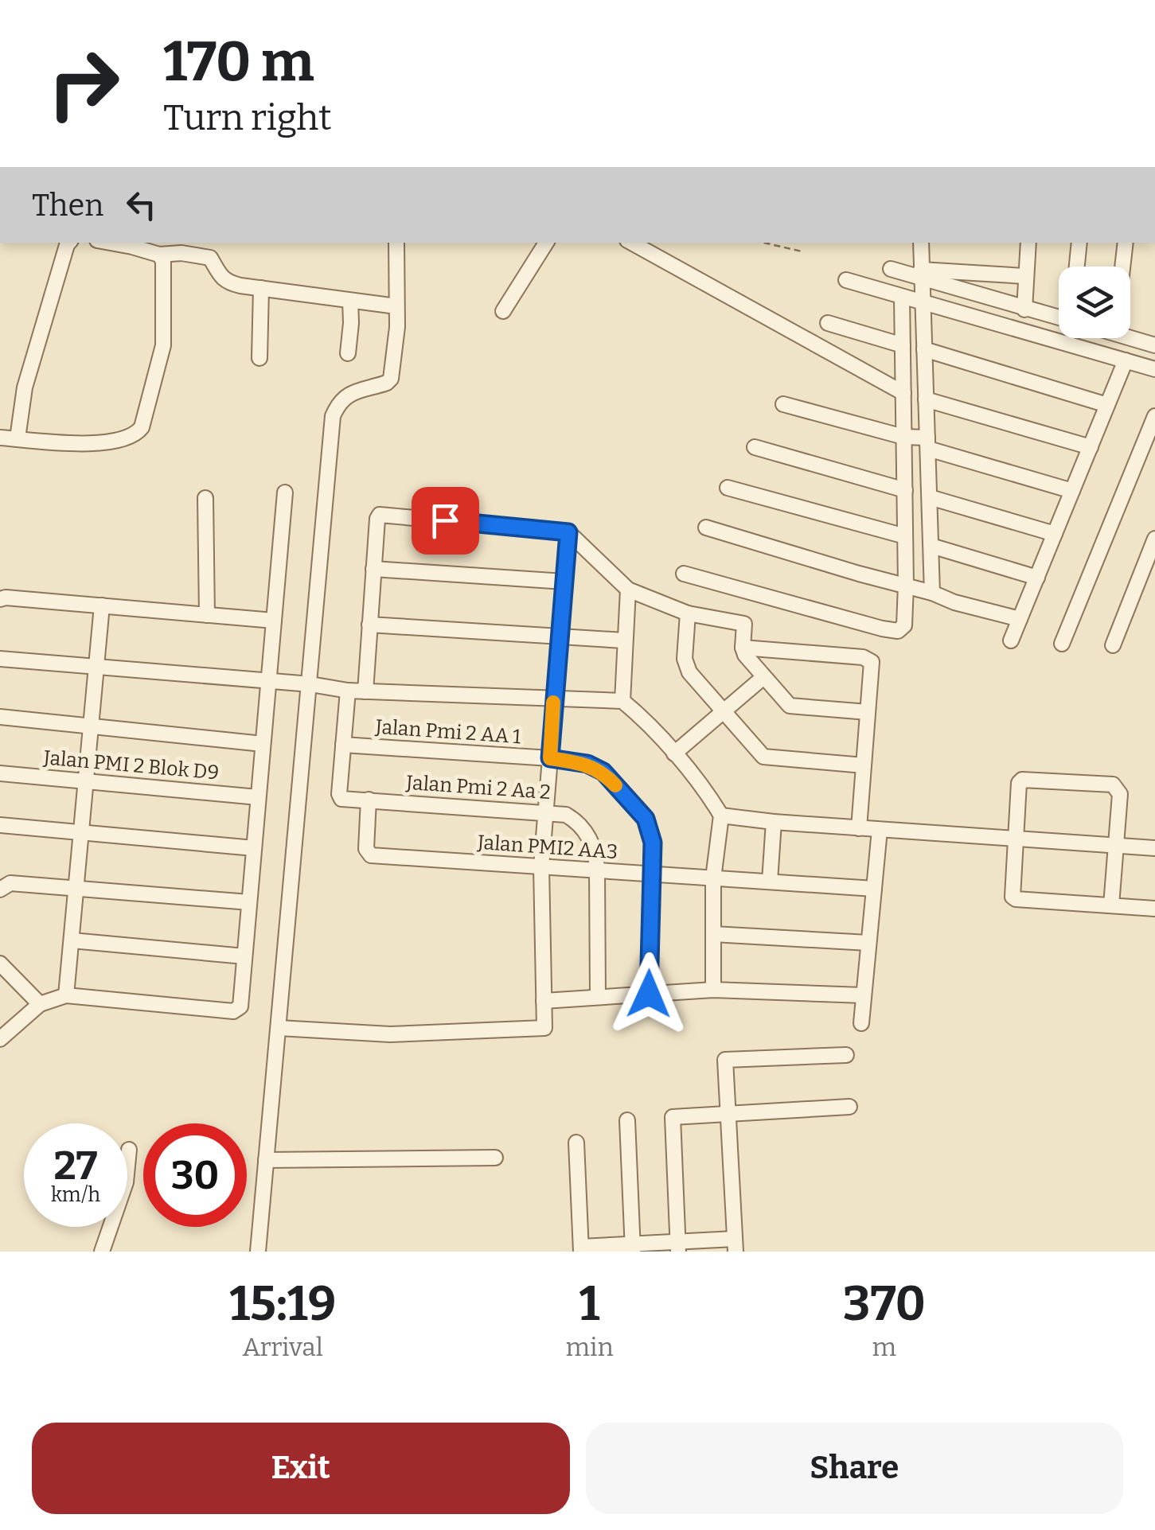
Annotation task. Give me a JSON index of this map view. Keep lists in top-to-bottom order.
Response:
{
  "streets": {
    "street": [
      "Jalan Pmi 2 AA 1",
      "Jalan PMI 2 Blok D9",
      "Jalan Pmi 2 Aa 2",
      "Jalan PMI2 AA3"
    ]
  },
  "crossings": [
    ["Jalan Pmi 2 AA 1", "Jalan Pmi 2 Aa 2"],
    ["Jalan Pmi 2 AA 1", "Jalan PMI2 AA3"],
    ["Jalan Pmi 2 Aa 2", "Jalan PMI2 AA3"]
  ],
  "page": {
    "turn": ["170 m", "Turn right"],
    "then": "Then",
    "speed": "27 km/h",
    "limit": "30",
    "eta": [
      "15:19",
      "Arrival",
      "1",
      "min",
      "370",
      "m"
    ],
    "buttons": ["Exit", "Share"]
  }
}
